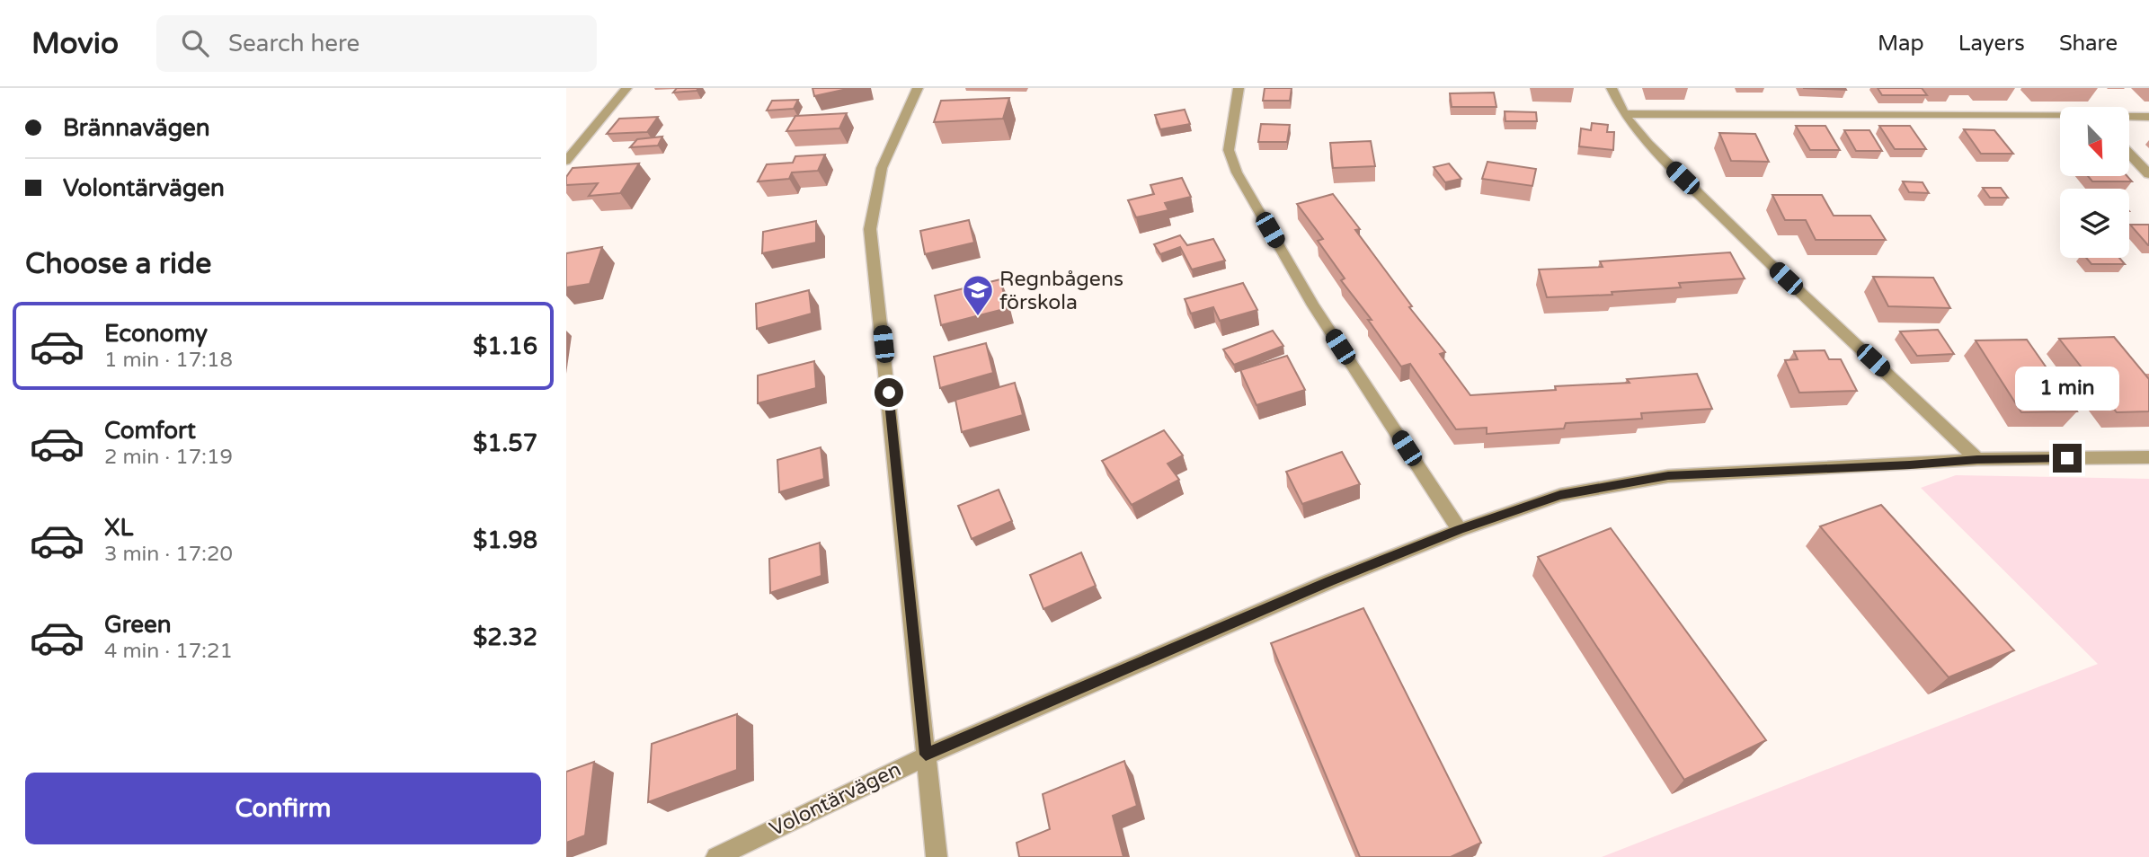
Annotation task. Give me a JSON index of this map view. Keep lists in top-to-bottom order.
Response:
{
  "streets": {
    "street": ["Volontärvägen"]
  },
  "places": {
    "school or university": ["Regnbågens förskola"]
  },
  "north": "bottom right",
  "page": {
    "header": "Movio",
    "search": "Search here",
    "nav": ["Map", "Layers", "Share"],
    "banner": ["Brännavägen", "Volontärvägen"],
    "heading": "Choose a ride",
    "list": [
      {
        "name": "Economy",
        "note": "1 min · 17:18",
        "value": "$1.16"
      },
      {
        "name": "Comfort",
        "note": "2 min · 17:19",
        "value": "$1.57"
      },
      {
        "name": "XL",
        "note": "3 min · 17:20",
        "value": "$1.98"
      },
      {
        "name": "Green",
        "note": "4 min · 17:21",
        "value": "$2.32"
      }
    ],
    "bubble": "1 min",
    "buttons": "Confirm"
  }
}
